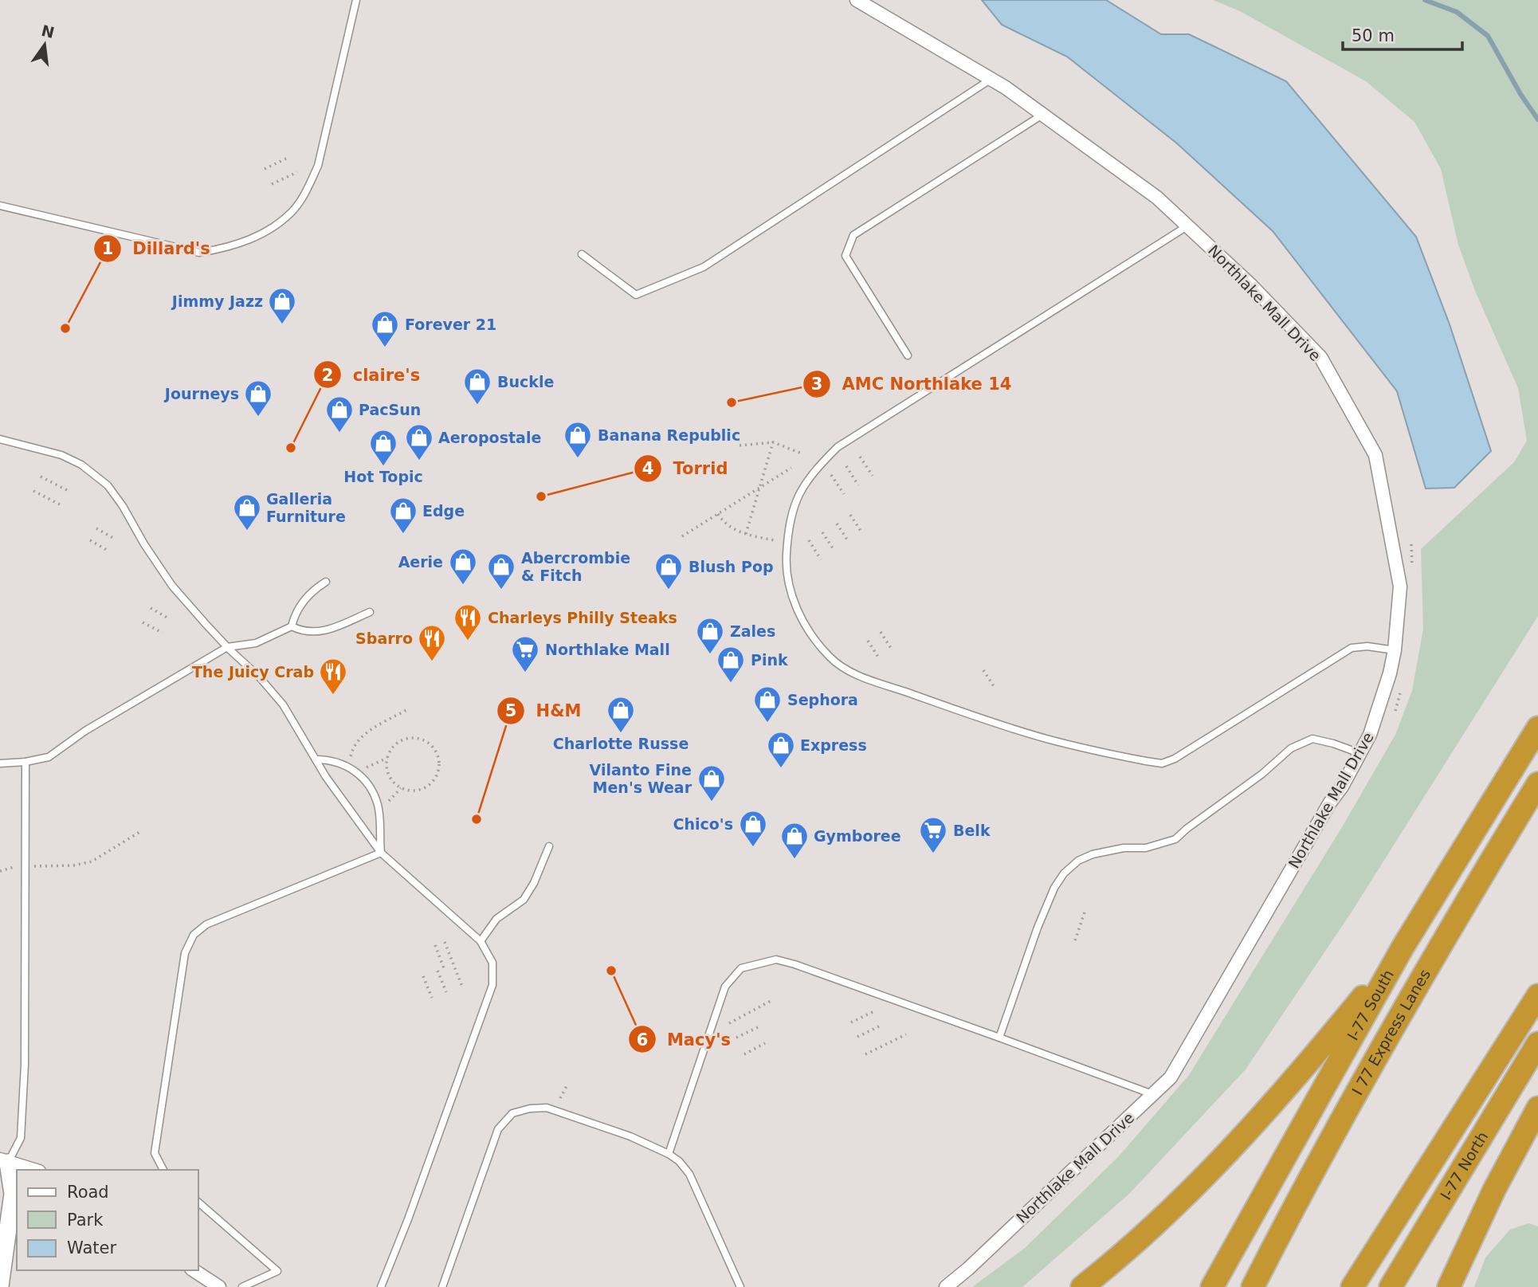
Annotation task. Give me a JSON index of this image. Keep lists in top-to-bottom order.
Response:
{
  "streets": {
    "highway": ["I-77 South", "I 77 Express Lanes", "I-77 North"],
    "street": ["Northlake Mall Drive"]
  },
  "places": {
    "shop": [
      "Jimmy Jazz",
      "Forever 21",
      "Buckle",
      "Journeys",
      "PacSun",
      "Banana Republic",
      "Aeropostale",
      "Hot Topic",
      "Galleria Furniture",
      "Edge",
      "Aerie",
      "Abercrombie & Fitch",
      "Blush Pop",
      "Zales",
      "Pink",
      "Sephora",
      "Charlotte Russe",
      "Express",
      "Vilanto Fine Men's Wear",
      "Chico's",
      "Gymboree"
    ],
    "other": [
      "Dillard's",
      "AMC Northlake 14",
      "claire's",
      "Torrid",
      "H&M",
      "Macy's"
    ],
    "restaurant": ["Charleys Philly Steaks", "Sbarro", "The Juicy Crab"],
    "supermarket": ["Northlake Mall", "Belk"]
  },
  "legend": ["Road", "Park", "Water"],
  "scale_bar": "50 m",
  "north": "top"
}
